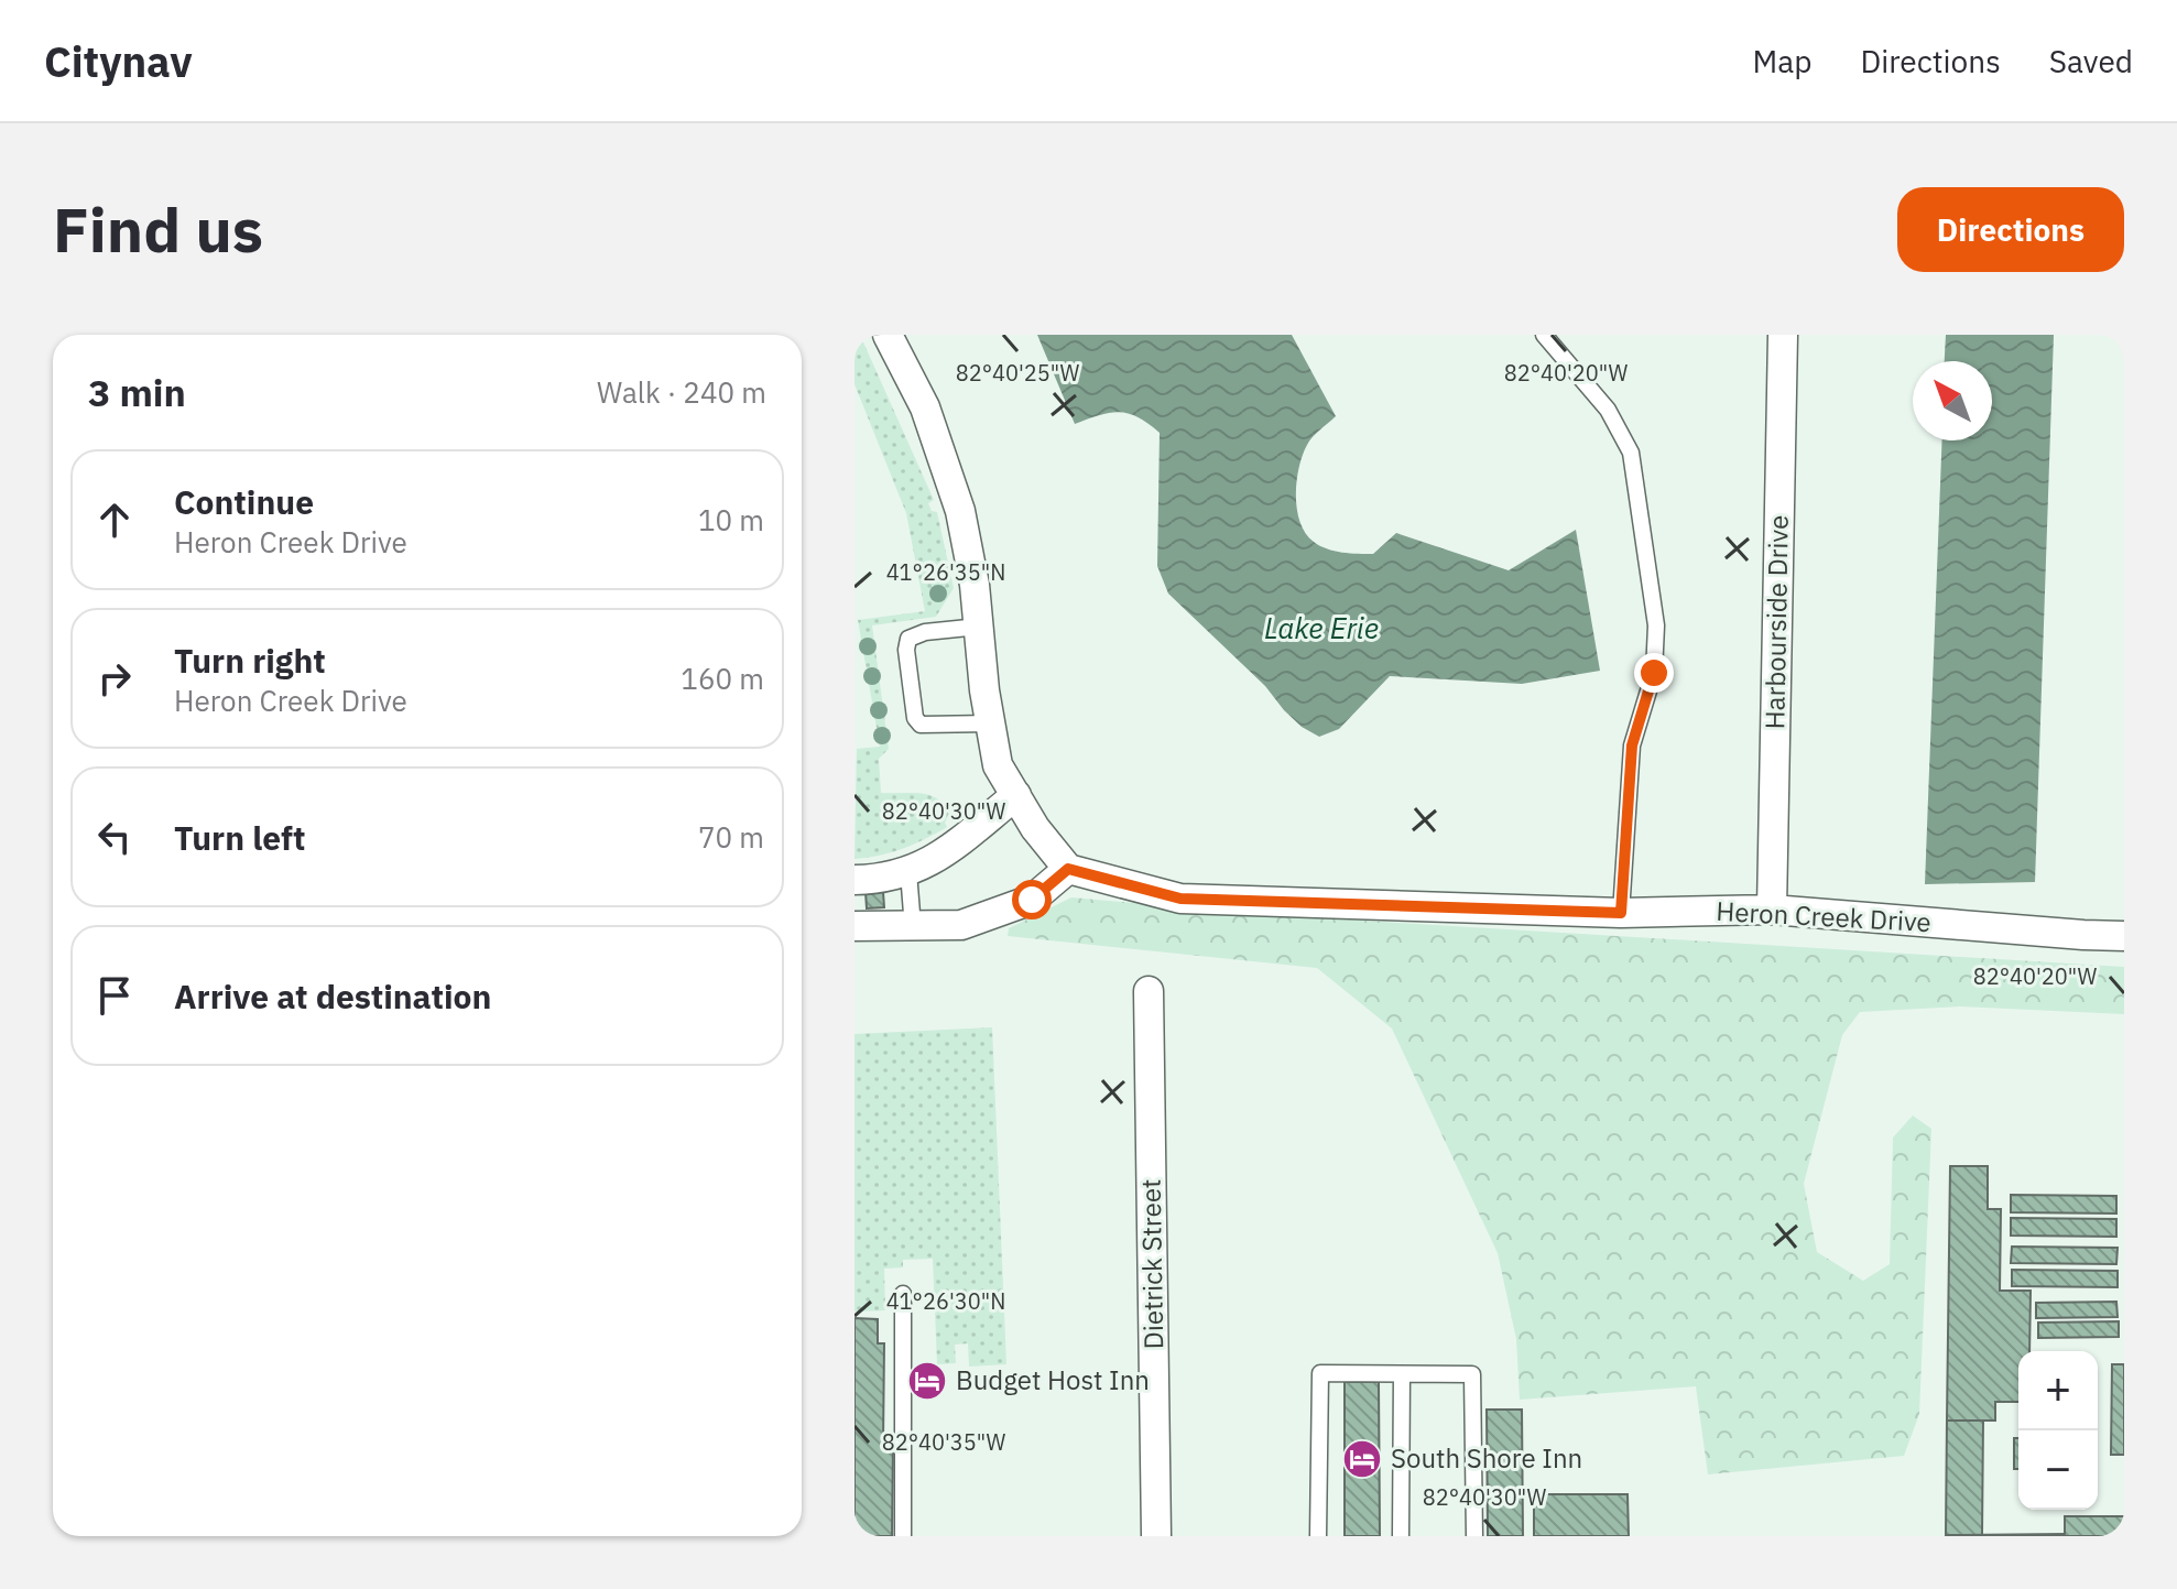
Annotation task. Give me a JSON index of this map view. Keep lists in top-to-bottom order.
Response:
{
  "streets": {
    "street": ["Harbourside Drive", "Heron Creek Drive", "Dietrick Street"]
  },
  "crossings": [
    ["Harbourside Drive", "Heron Creek Drive"]
  ],
  "water": ["Lake Erie"],
  "places": {
    "hotel": ["Budget Host Inn", "South Shore Inn"]
  },
  "north": "top left",
  "page": {
    "header": "Citynav",
    "nav": ["Map", "Directions", "Saved"],
    "buttons": "Directions",
    "title": "Find us",
    "heading": ["3 min", "Walk · 240 m"],
    "list": [
      ["Continue", "Heron Creek Drive", "10 m"],
      ["Turn right", "Heron Creek Drive", "160 m"],
      ["Turn left", "70 m"],
      "Arrive at destination"
    ],
    "map_buttons": ["+", "−"]
  },
  "coordinates": [
    "82°40'25\"W",
    "82°40'20\"W",
    "41°26'35\"N",
    "82°40'30\"W",
    "41°26'30\"N",
    "82°40'35\"W"
  ]
}
